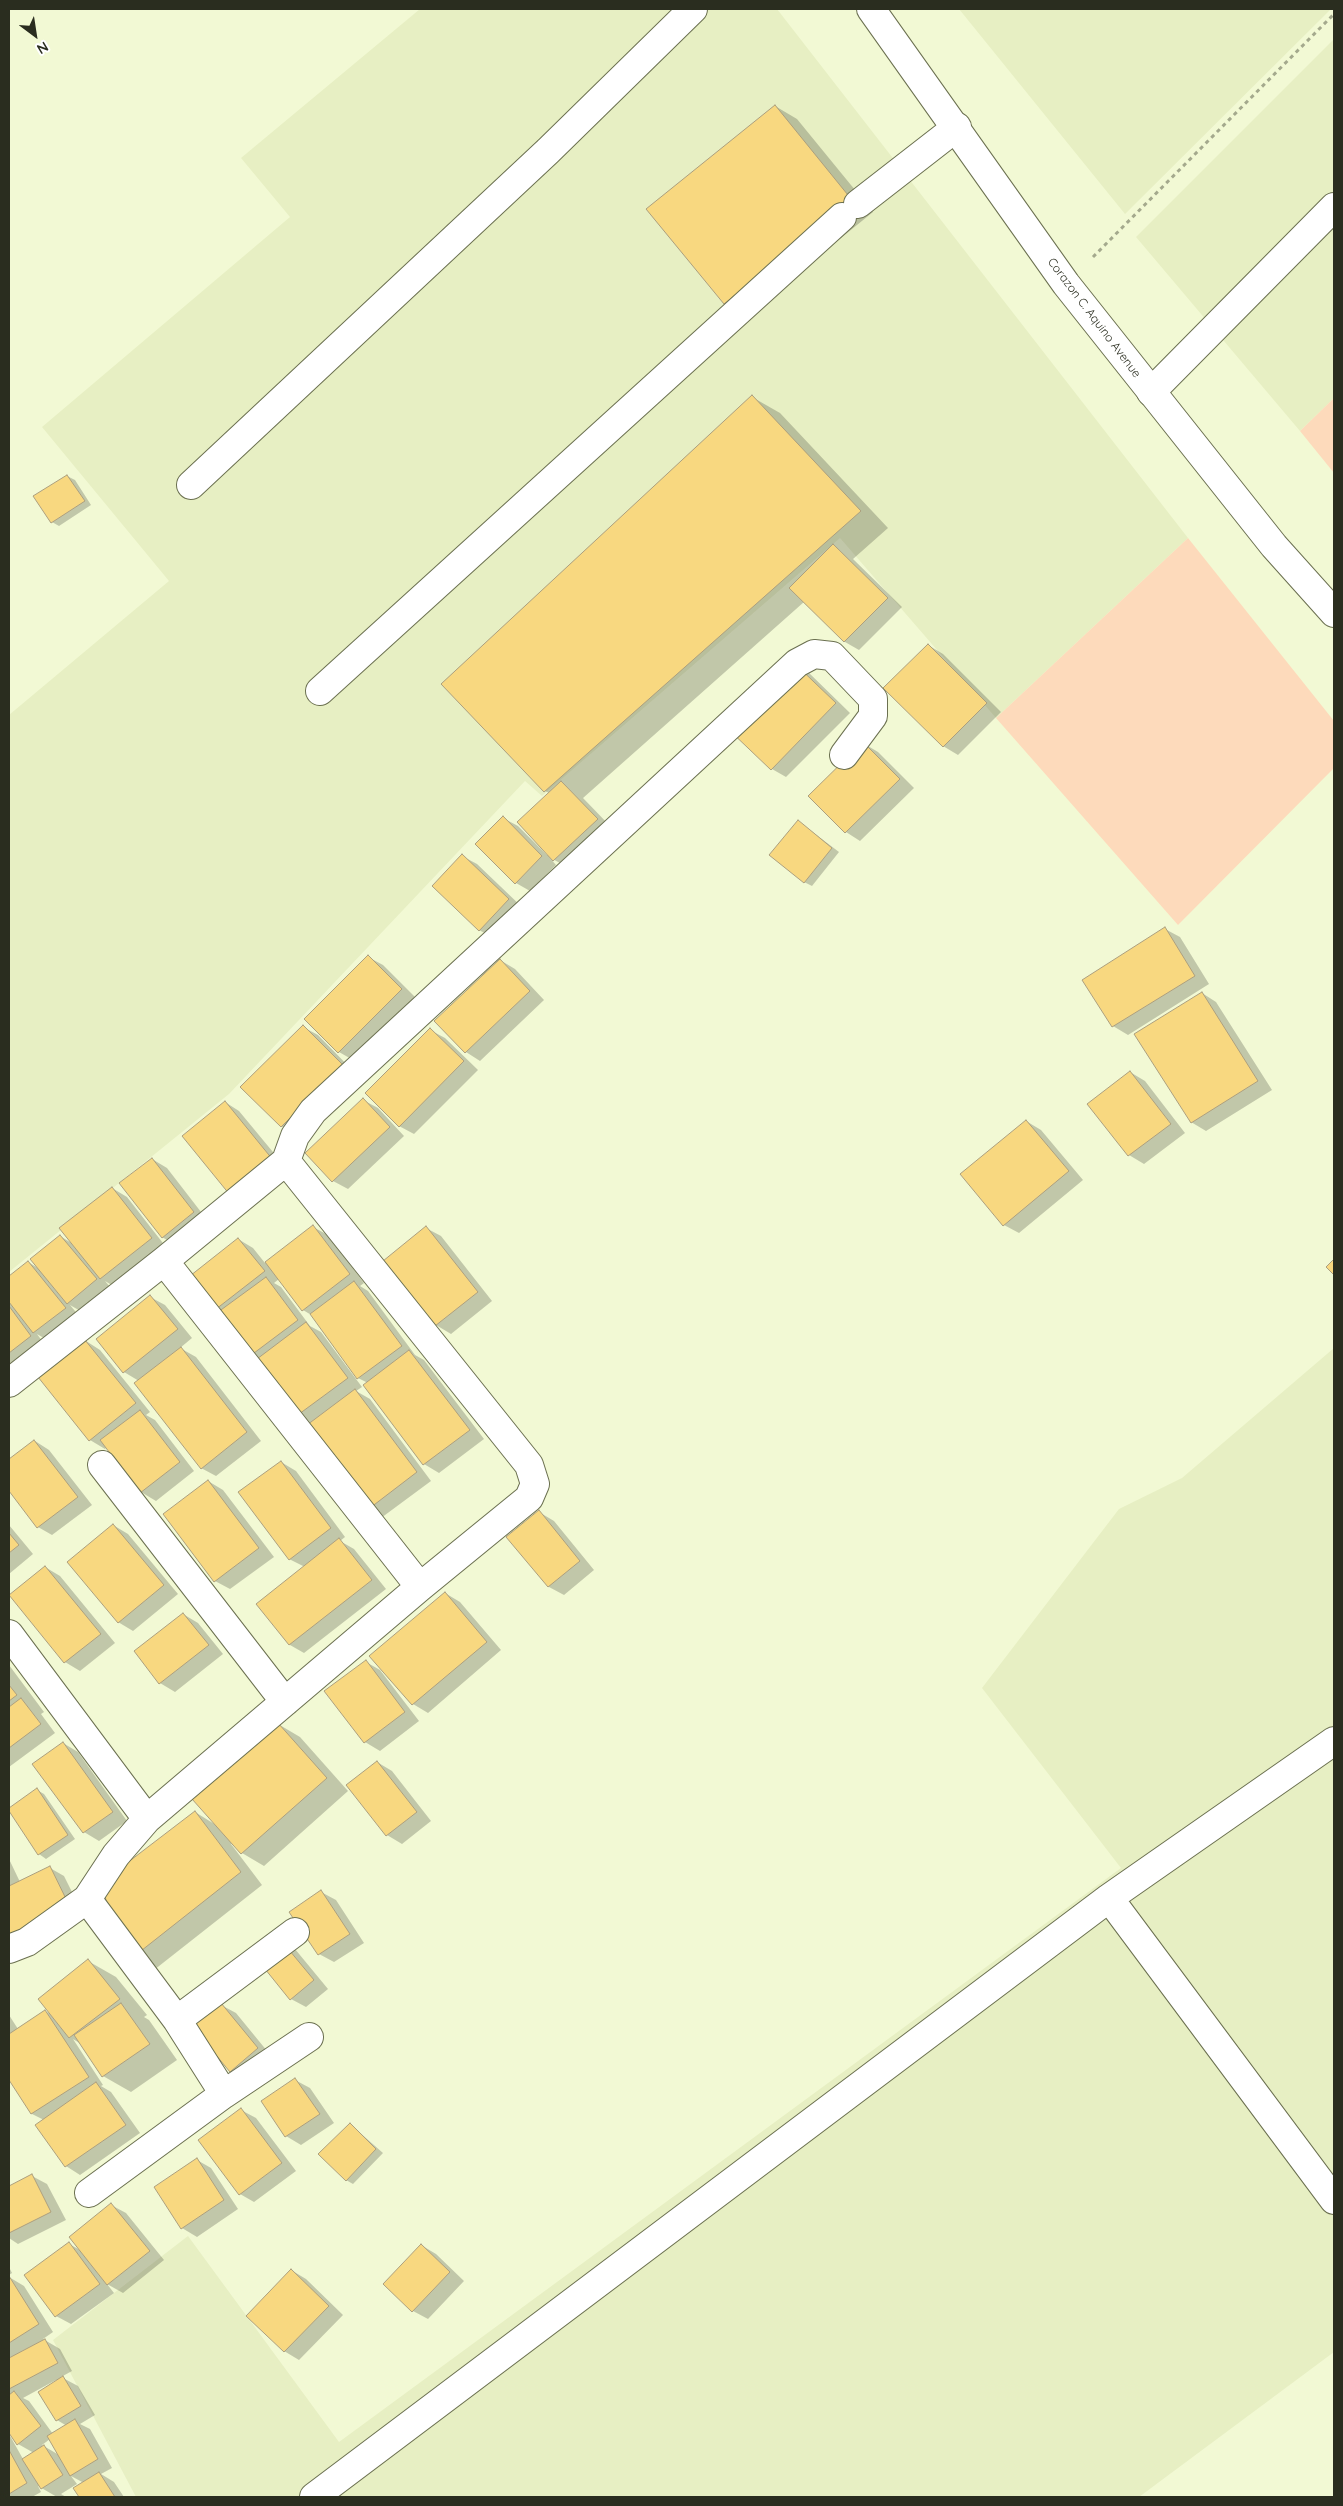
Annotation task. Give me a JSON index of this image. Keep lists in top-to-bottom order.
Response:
{
  "streets": {
    "street": ["Corazon C. Aquino Avenue"]
  },
  "north": "bottom right"
}
